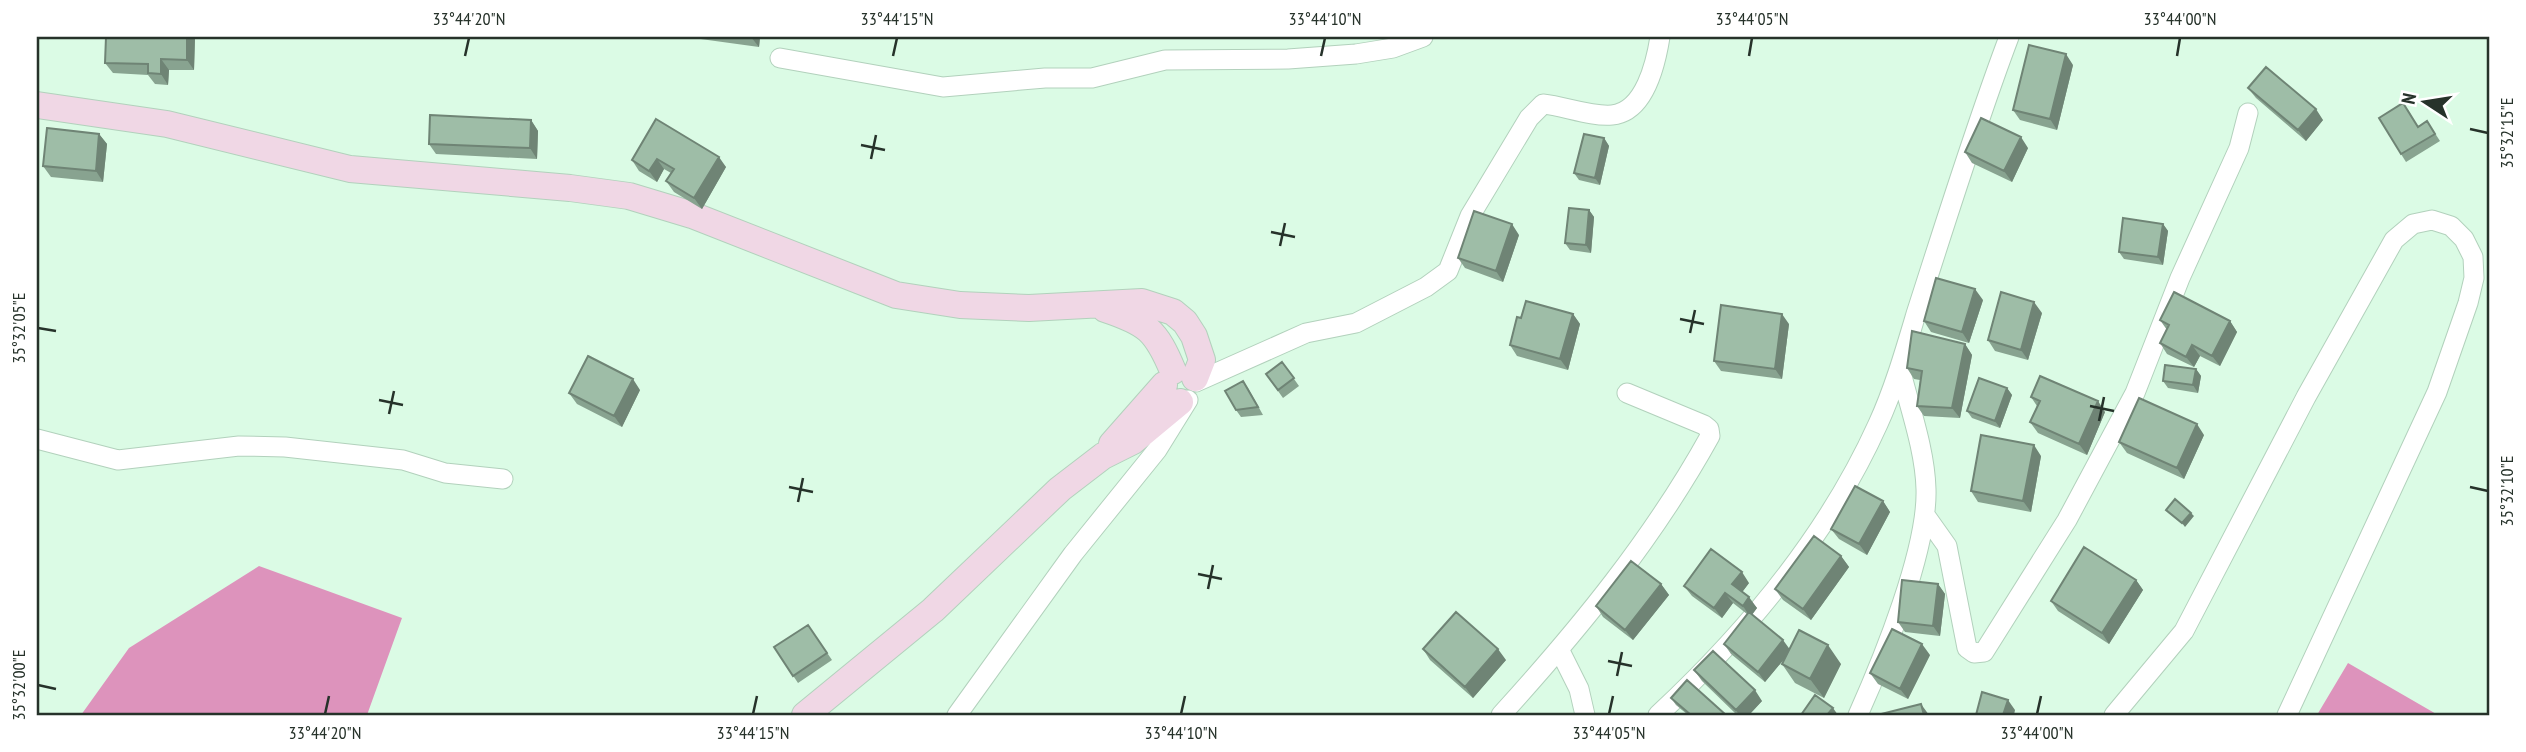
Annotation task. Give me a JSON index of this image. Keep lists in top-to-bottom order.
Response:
{
  "north": "left",
  "coordinates": [
    "33°44'20\"N",
    "33°44'15\"N",
    "33°44'10\"N",
    "33°44'05\"N",
    "33°44'00\"N",
    "35°32'15\"E",
    "35°32'05\"E",
    "35°32'10\"E",
    "35°32'00\"E"
  ]
}
